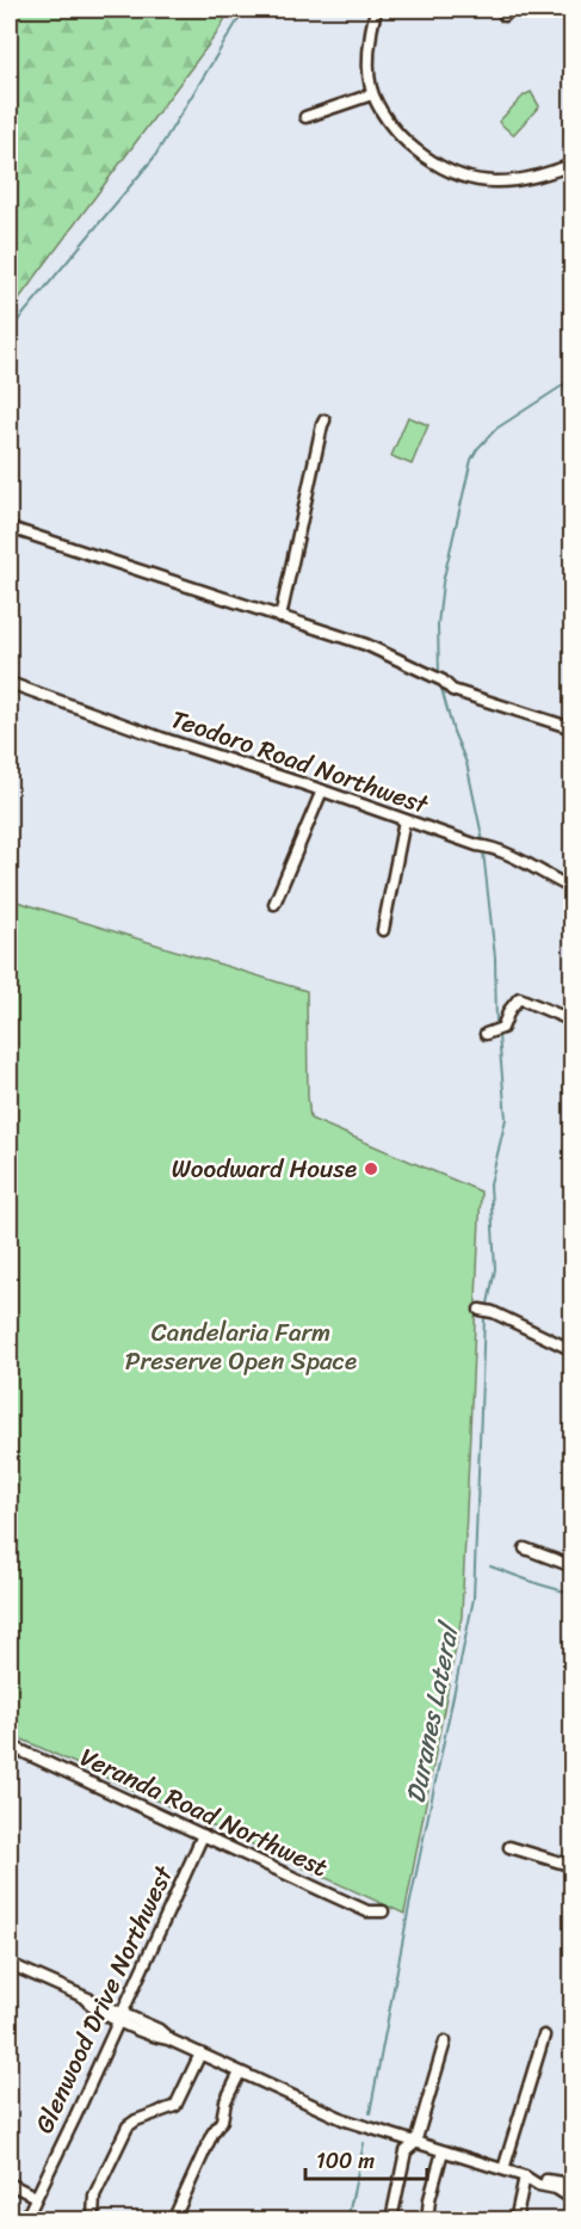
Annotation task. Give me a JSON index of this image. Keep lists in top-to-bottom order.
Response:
{
  "streets": {
    "street": ["Teodoro Road Northwest", "Veranda Road Northwest", "Glenwood Drive Northwest"]
  },
  "crossings": [
    ["Veranda Road Northwest", "Glenwood Drive Northwest"]
  ],
  "water": ["Duranes Lateral"],
  "parks": ["Candelaria Farm Preserve Open Space"],
  "places": ["Woodward House"],
  "scale_bar": "100 m"
}
